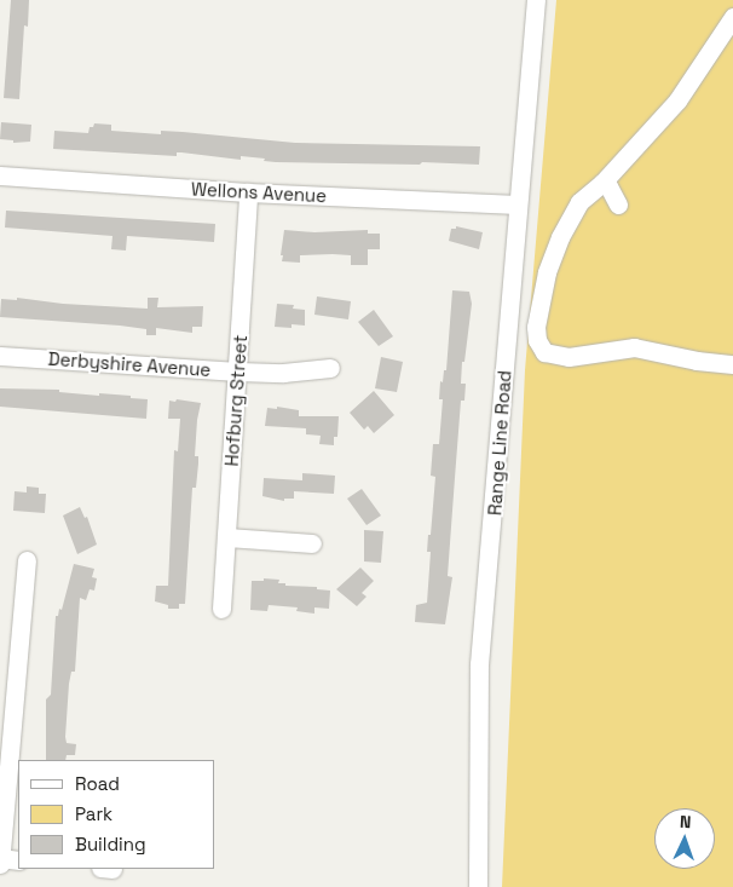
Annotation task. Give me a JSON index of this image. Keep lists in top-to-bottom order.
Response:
{
  "streets": {
    "street": [
      "Wellons Avenue",
      "Derbyshire Avenue",
      "Hofburg Street",
      "Range Line Road"
    ]
  },
  "crossings": [
    ["Wellons Avenue", "Hofburg Street"],
    ["Wellons Avenue", "Range Line Road"],
    ["Derbyshire Avenue", "Hofburg Street"]
  ],
  "legend": ["Road", "Park", "Building"],
  "north": "top"
}
